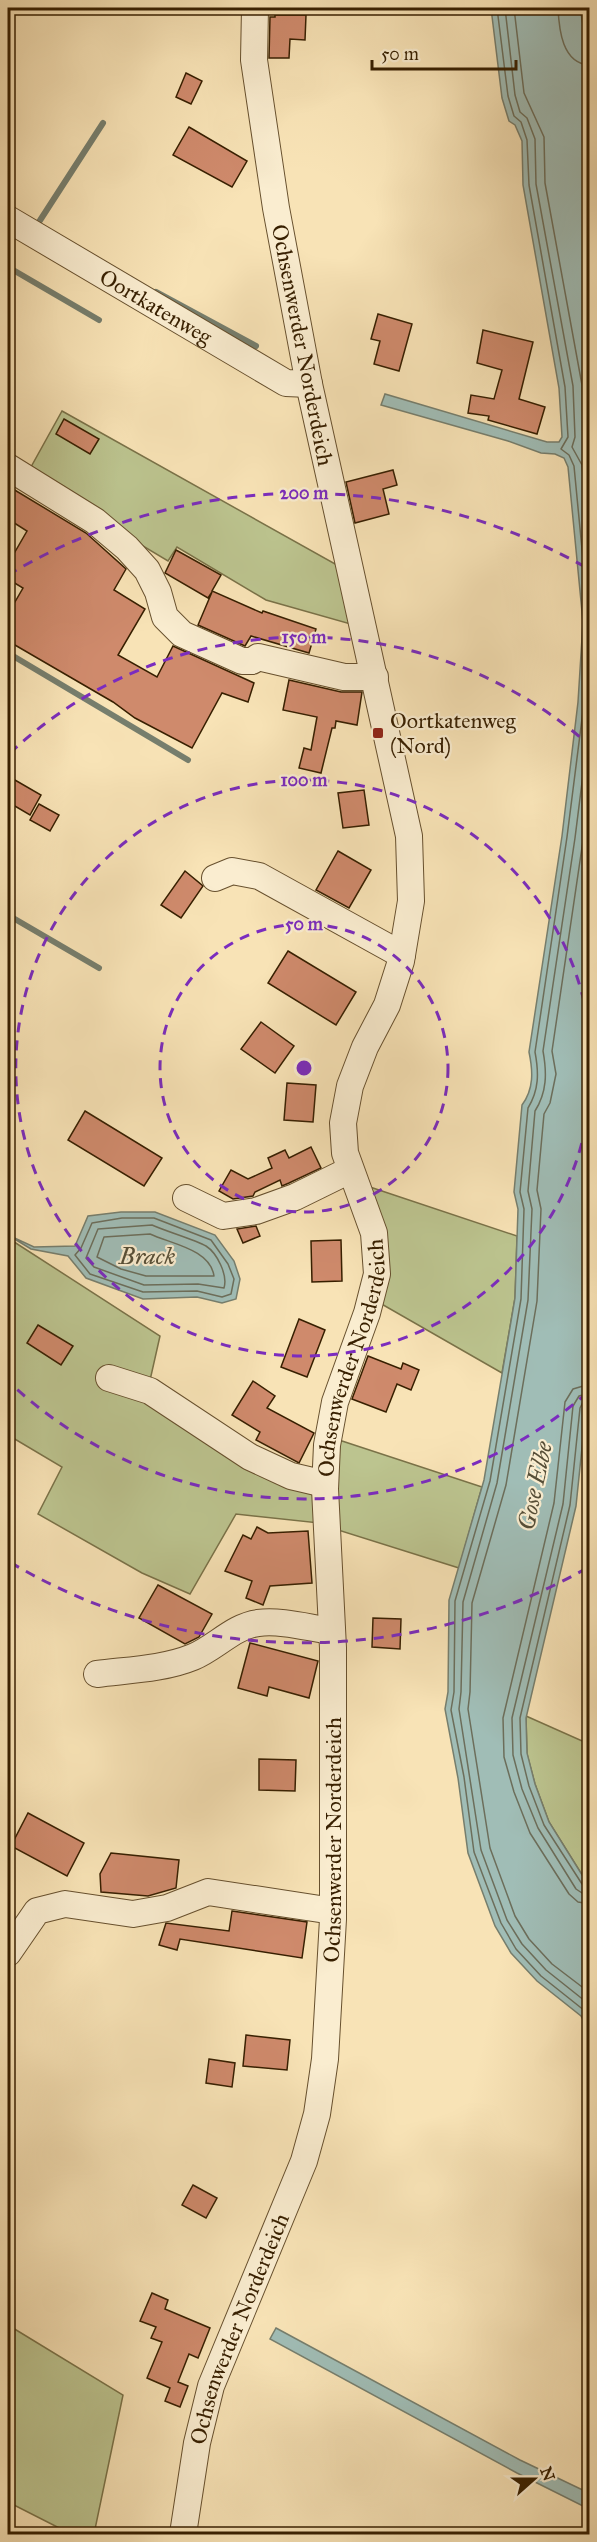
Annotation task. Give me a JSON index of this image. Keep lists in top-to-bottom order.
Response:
{
  "streets": {
    "street": ["Oortkatenweg", "Ochsenwerder Norderdeich"]
  },
  "crossings": [
    ["Oortkatenweg", "Ochsenwerder Norderdeich"]
  ],
  "water": ["Brack", "Gose Elbe"],
  "places": {
    "transit": ["Oortkatenweg (Nord)"]
  },
  "scale_bar": "50 m",
  "north": "right",
  "rings": [
    "200 m",
    "150 m",
    "100 m",
    "50 m"
  ]
}
